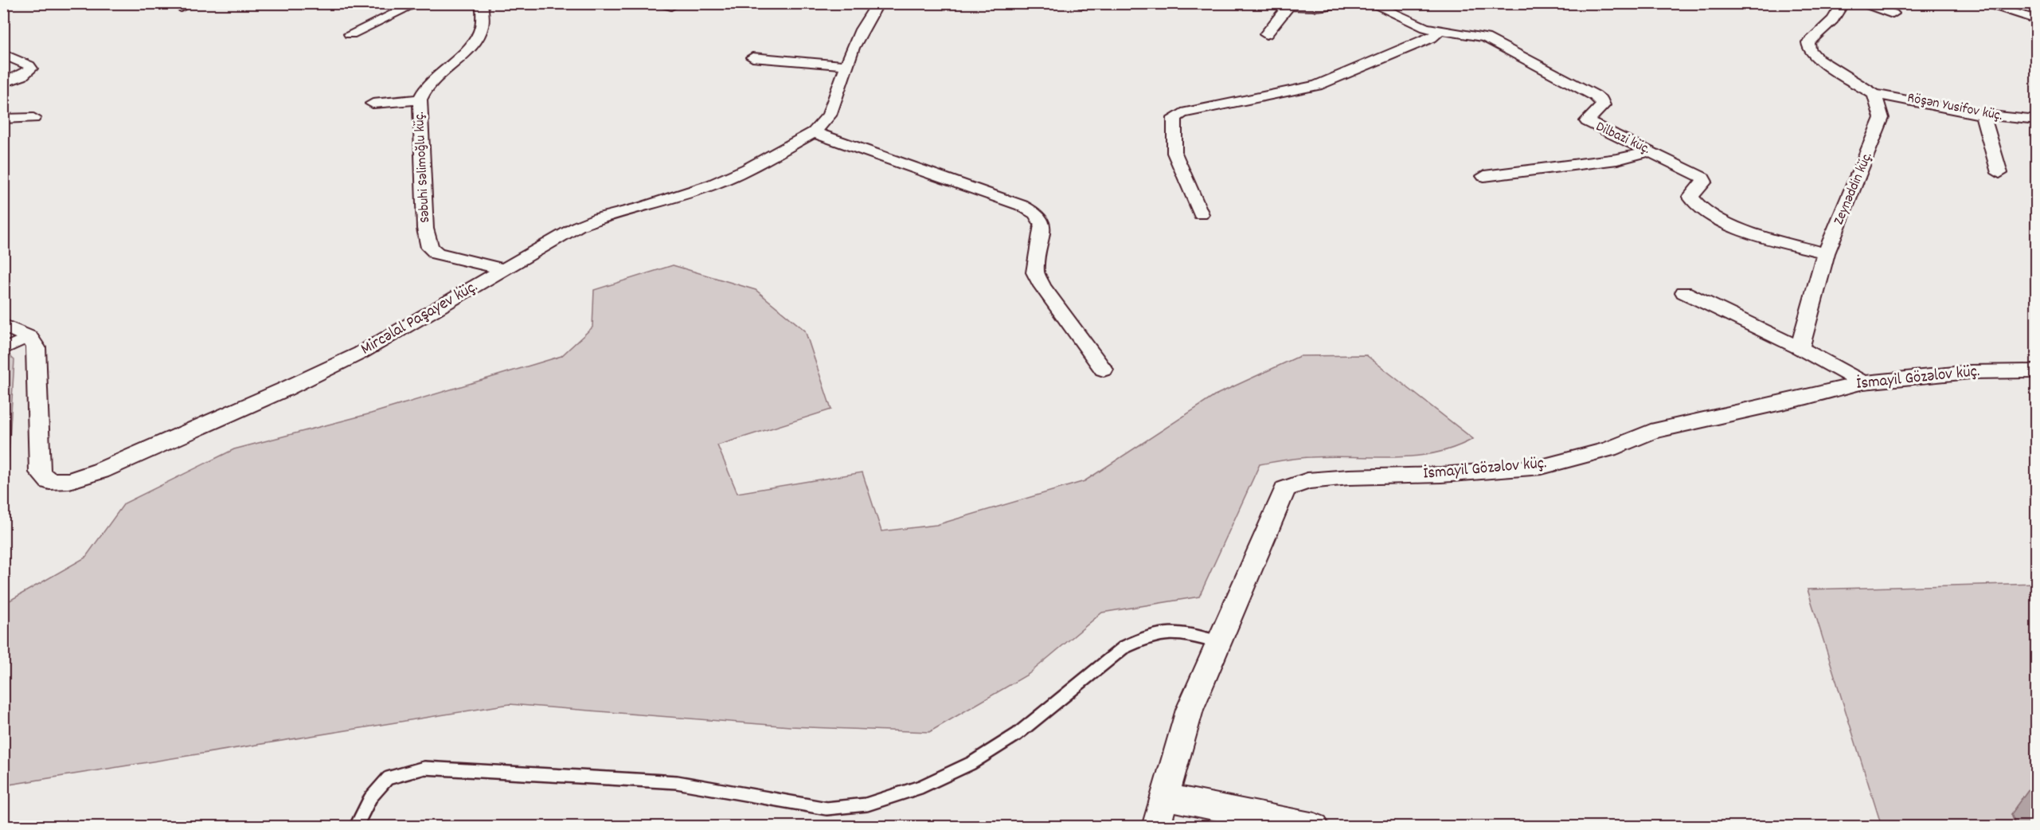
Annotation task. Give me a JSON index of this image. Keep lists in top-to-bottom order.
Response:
{
  "streets": {
    "street": [
      "Röşən Yusifov küç.",
      "Dilbazi küç.",
      "Səbuhi Səlimoğlu küç.",
      "Zeynəddin küç.",
      "Mircəlal Paşayev küç.",
      "İsmayil Gözəlov küç."
    ]
  },
  "crossings": [
    ["Röşən Yusifov küç.", "Zeynəddin küç."],
    ["Dilbazi küç.", "Zeynəddin küç."],
    ["Səbuhi Səlimoğlu küç.", "Mircəlal Paşayev küç."]
  ]
}
